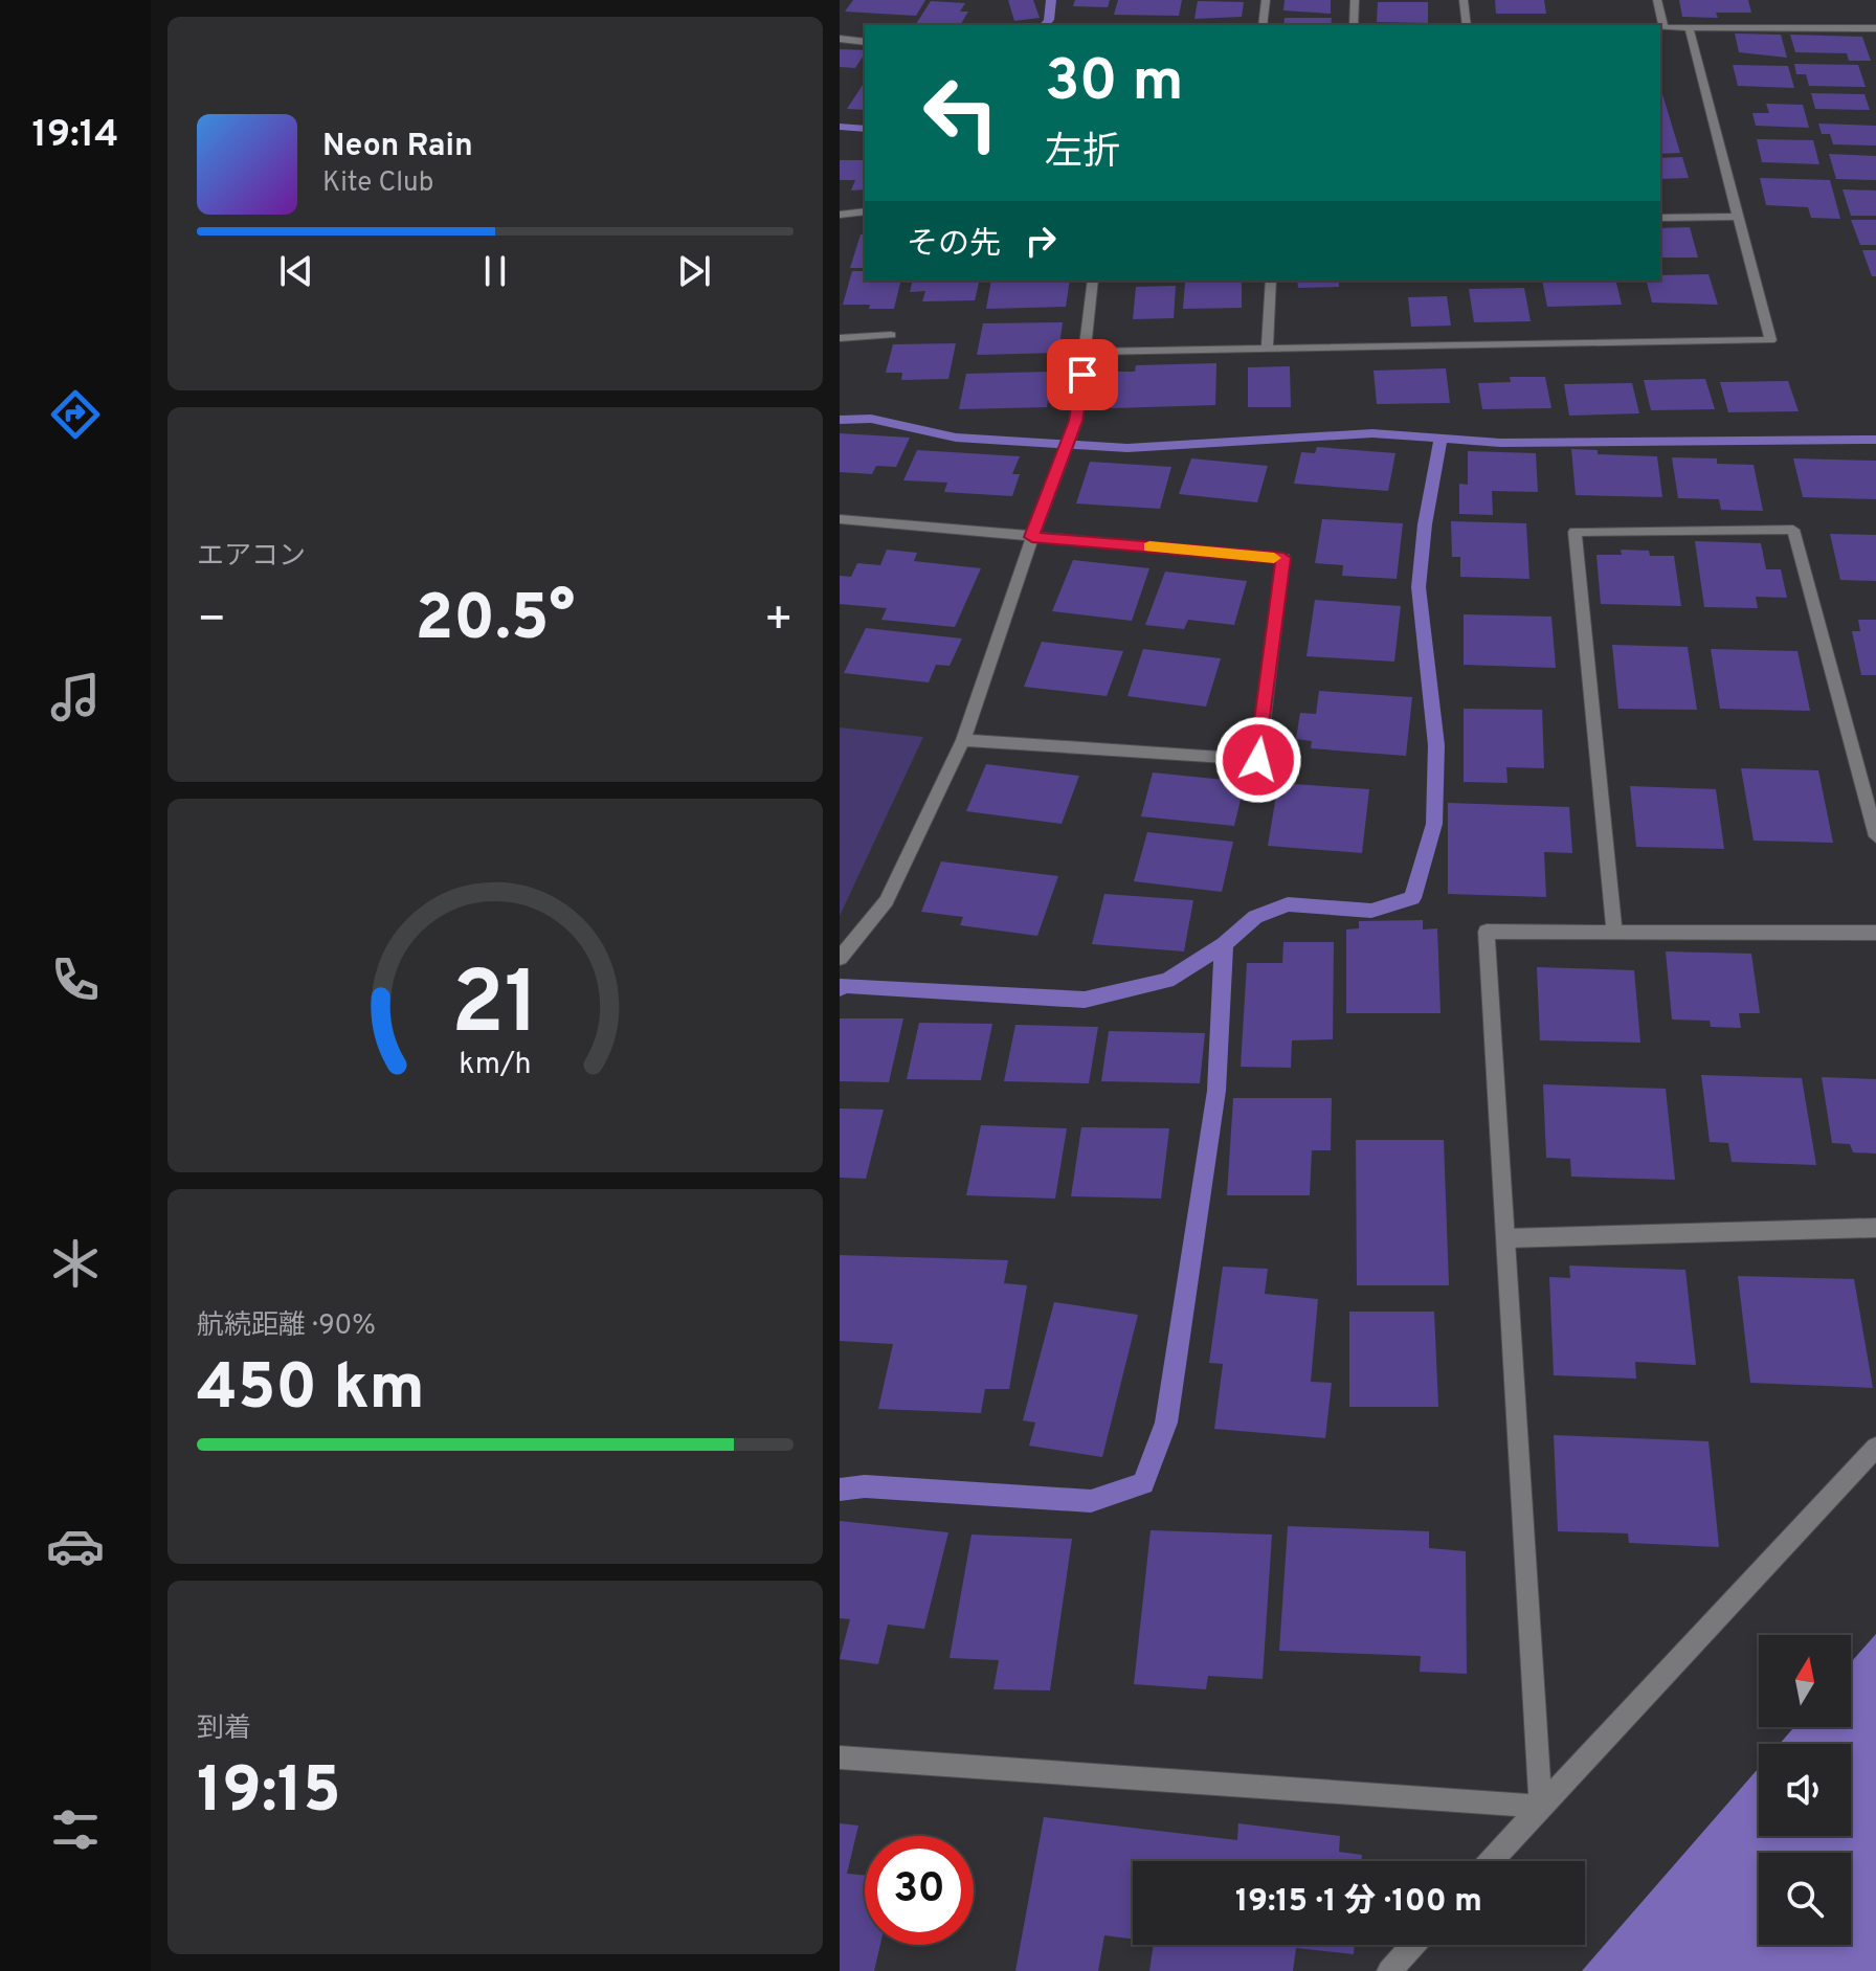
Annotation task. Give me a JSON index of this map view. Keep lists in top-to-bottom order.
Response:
{
  "north": "top",
  "page": {
    "tabs": "19:14",
    "turn": ["30 m", "左折"],
    "song": ["Neon Rain", "Kite Club"],
    "then": "その先",
    "tile": [
      "エアコン",
      ["航続距離 · 90%", "450 km"],
      ["到着", "19:15"]
    ],
    "heat": ["−", "20.5°", "+"],
    "limit": "30",
    "trip": "19:15 · 1 分 · 100 m",
    "gauge": ["21", "km/h"]
  }
}
